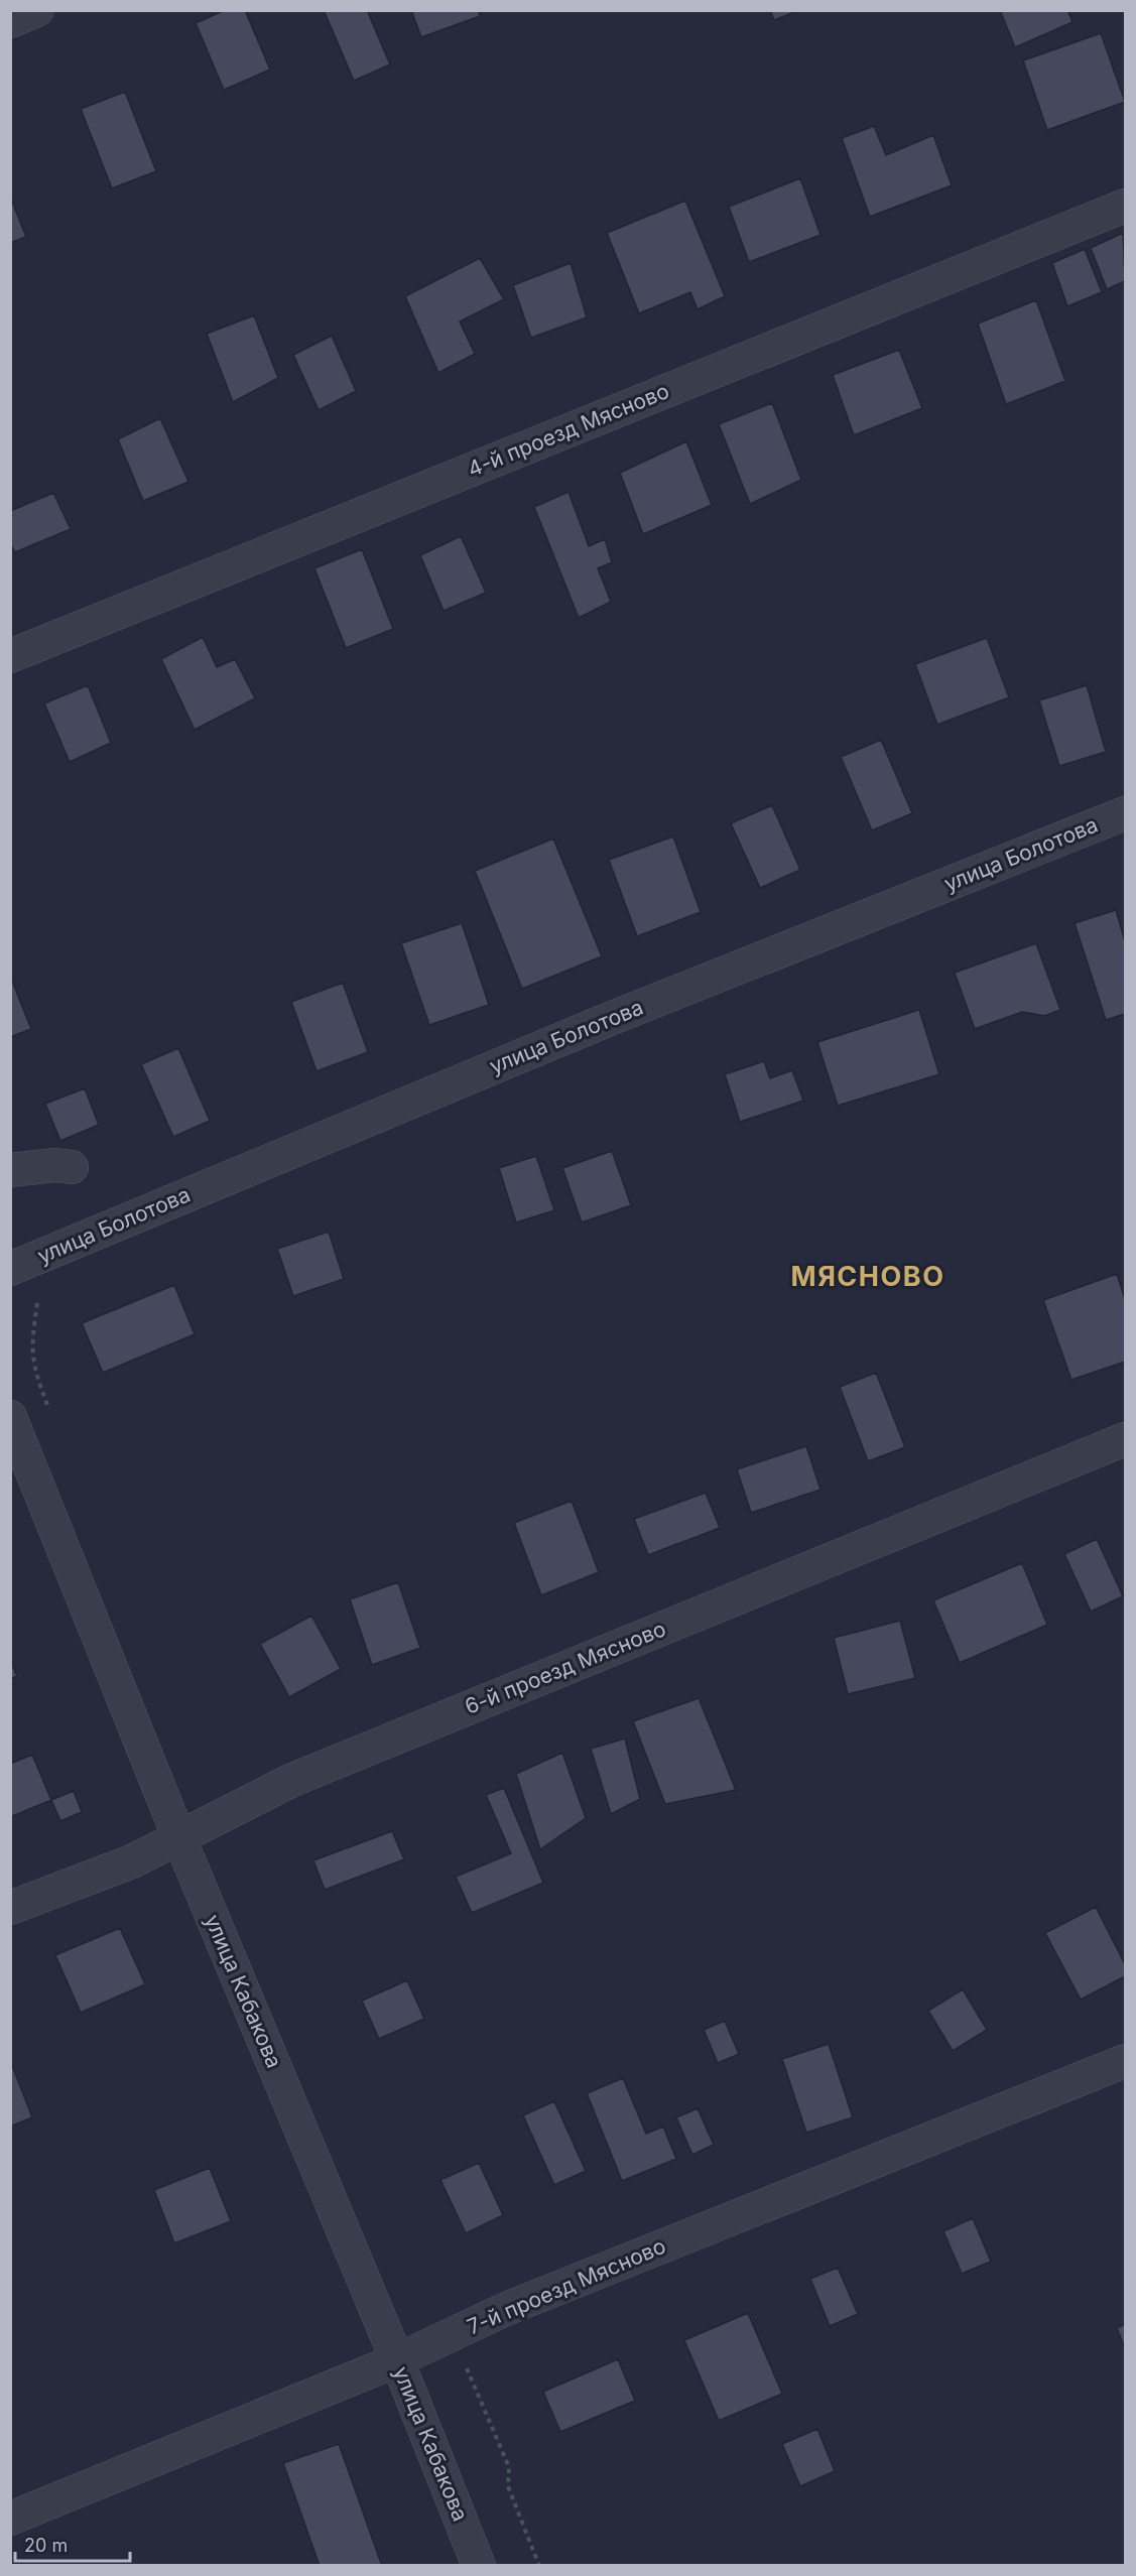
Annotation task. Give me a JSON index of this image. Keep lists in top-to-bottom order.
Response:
{
  "streets": {
    "street": [
      "4-й проезд Мясново",
      "улица Болотова",
      "6-й проезд Мясново",
      "улица Кабакова",
      "7-й проезд Мясново"
    ]
  },
  "crossings": [
    ["6-й проезд Мясново", "улица Кабакова"],
    ["улица Кабакова", "7-й проезд Мясново"]
  ],
  "districts": ["МЯСНОВО"],
  "scale_bar": "20 m"
}
